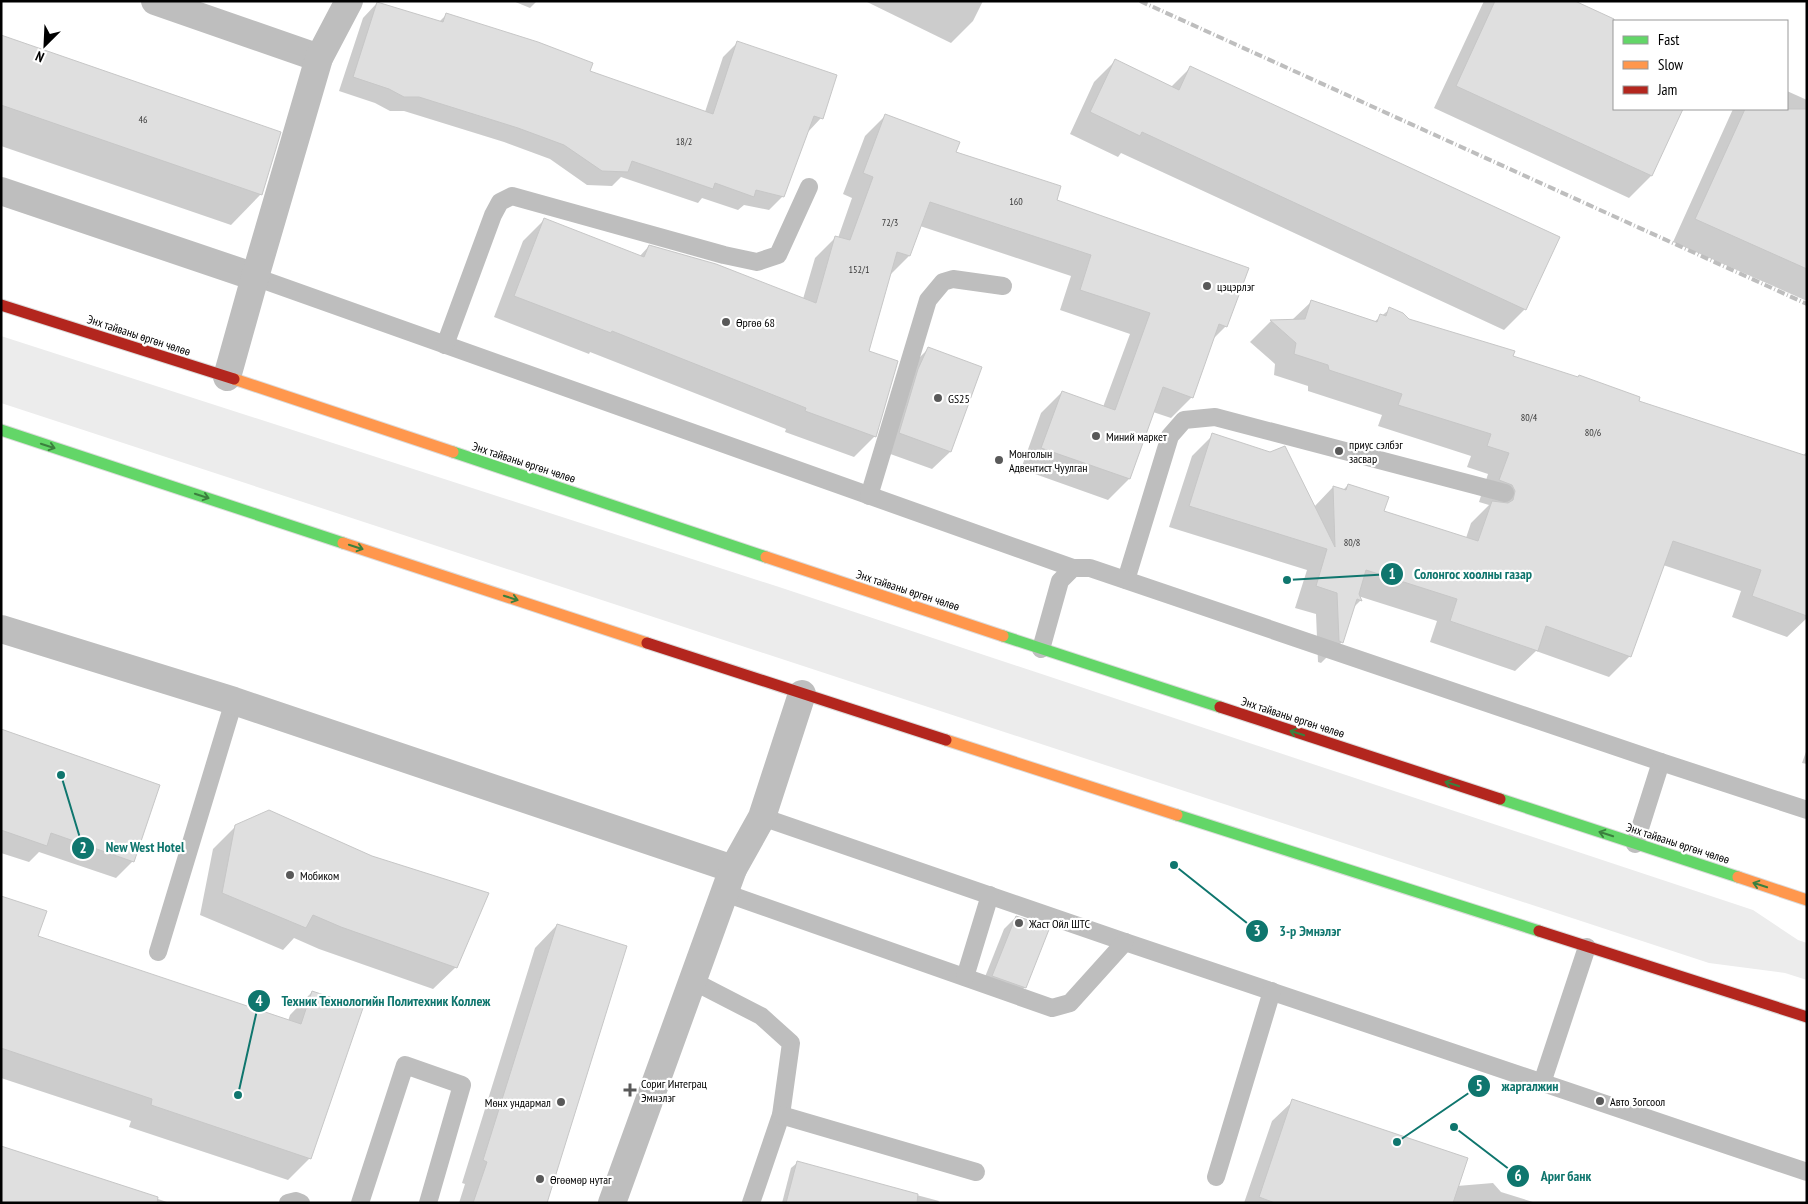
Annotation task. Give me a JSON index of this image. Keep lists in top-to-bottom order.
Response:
{
  "streets": {
    "highway": ["Энх тайваны өргөн чөлөө"]
  },
  "one_way": ["Энх тайваны өргөн чөлөө"],
  "places": {
    "other": [
      "цэцэрлэг",
      "Өргөө 68",
      "GS25",
      "Миний маркет",
      "приус сэлбэг засвар",
      "Монголын Адвентист Чуулган",
      "Солонгос хоолны газар",
      "New West Hotel",
      "3-р Эмнэлэг",
      "Мобиком",
      "Жаст Ойл ШТС",
      "Техник Технологийн Политехник Коллеж",
      "Авто 3огсоол",
      "Мөнх ундармал",
      "Ариг банк",
      "жаргалжин",
      "Өгөөмөр нутаг"
    ],
    "health": ["Сориг Интеграц Эмнэлэг"]
  },
  "house_numbers": [
    "46",
    "18/2",
    "160",
    "72/3",
    "152/1",
    "80/4",
    "80/6",
    "80/8"
  ],
  "legend": ["Fast", "Slow", "Jam"],
  "north": "bottom left"
}
